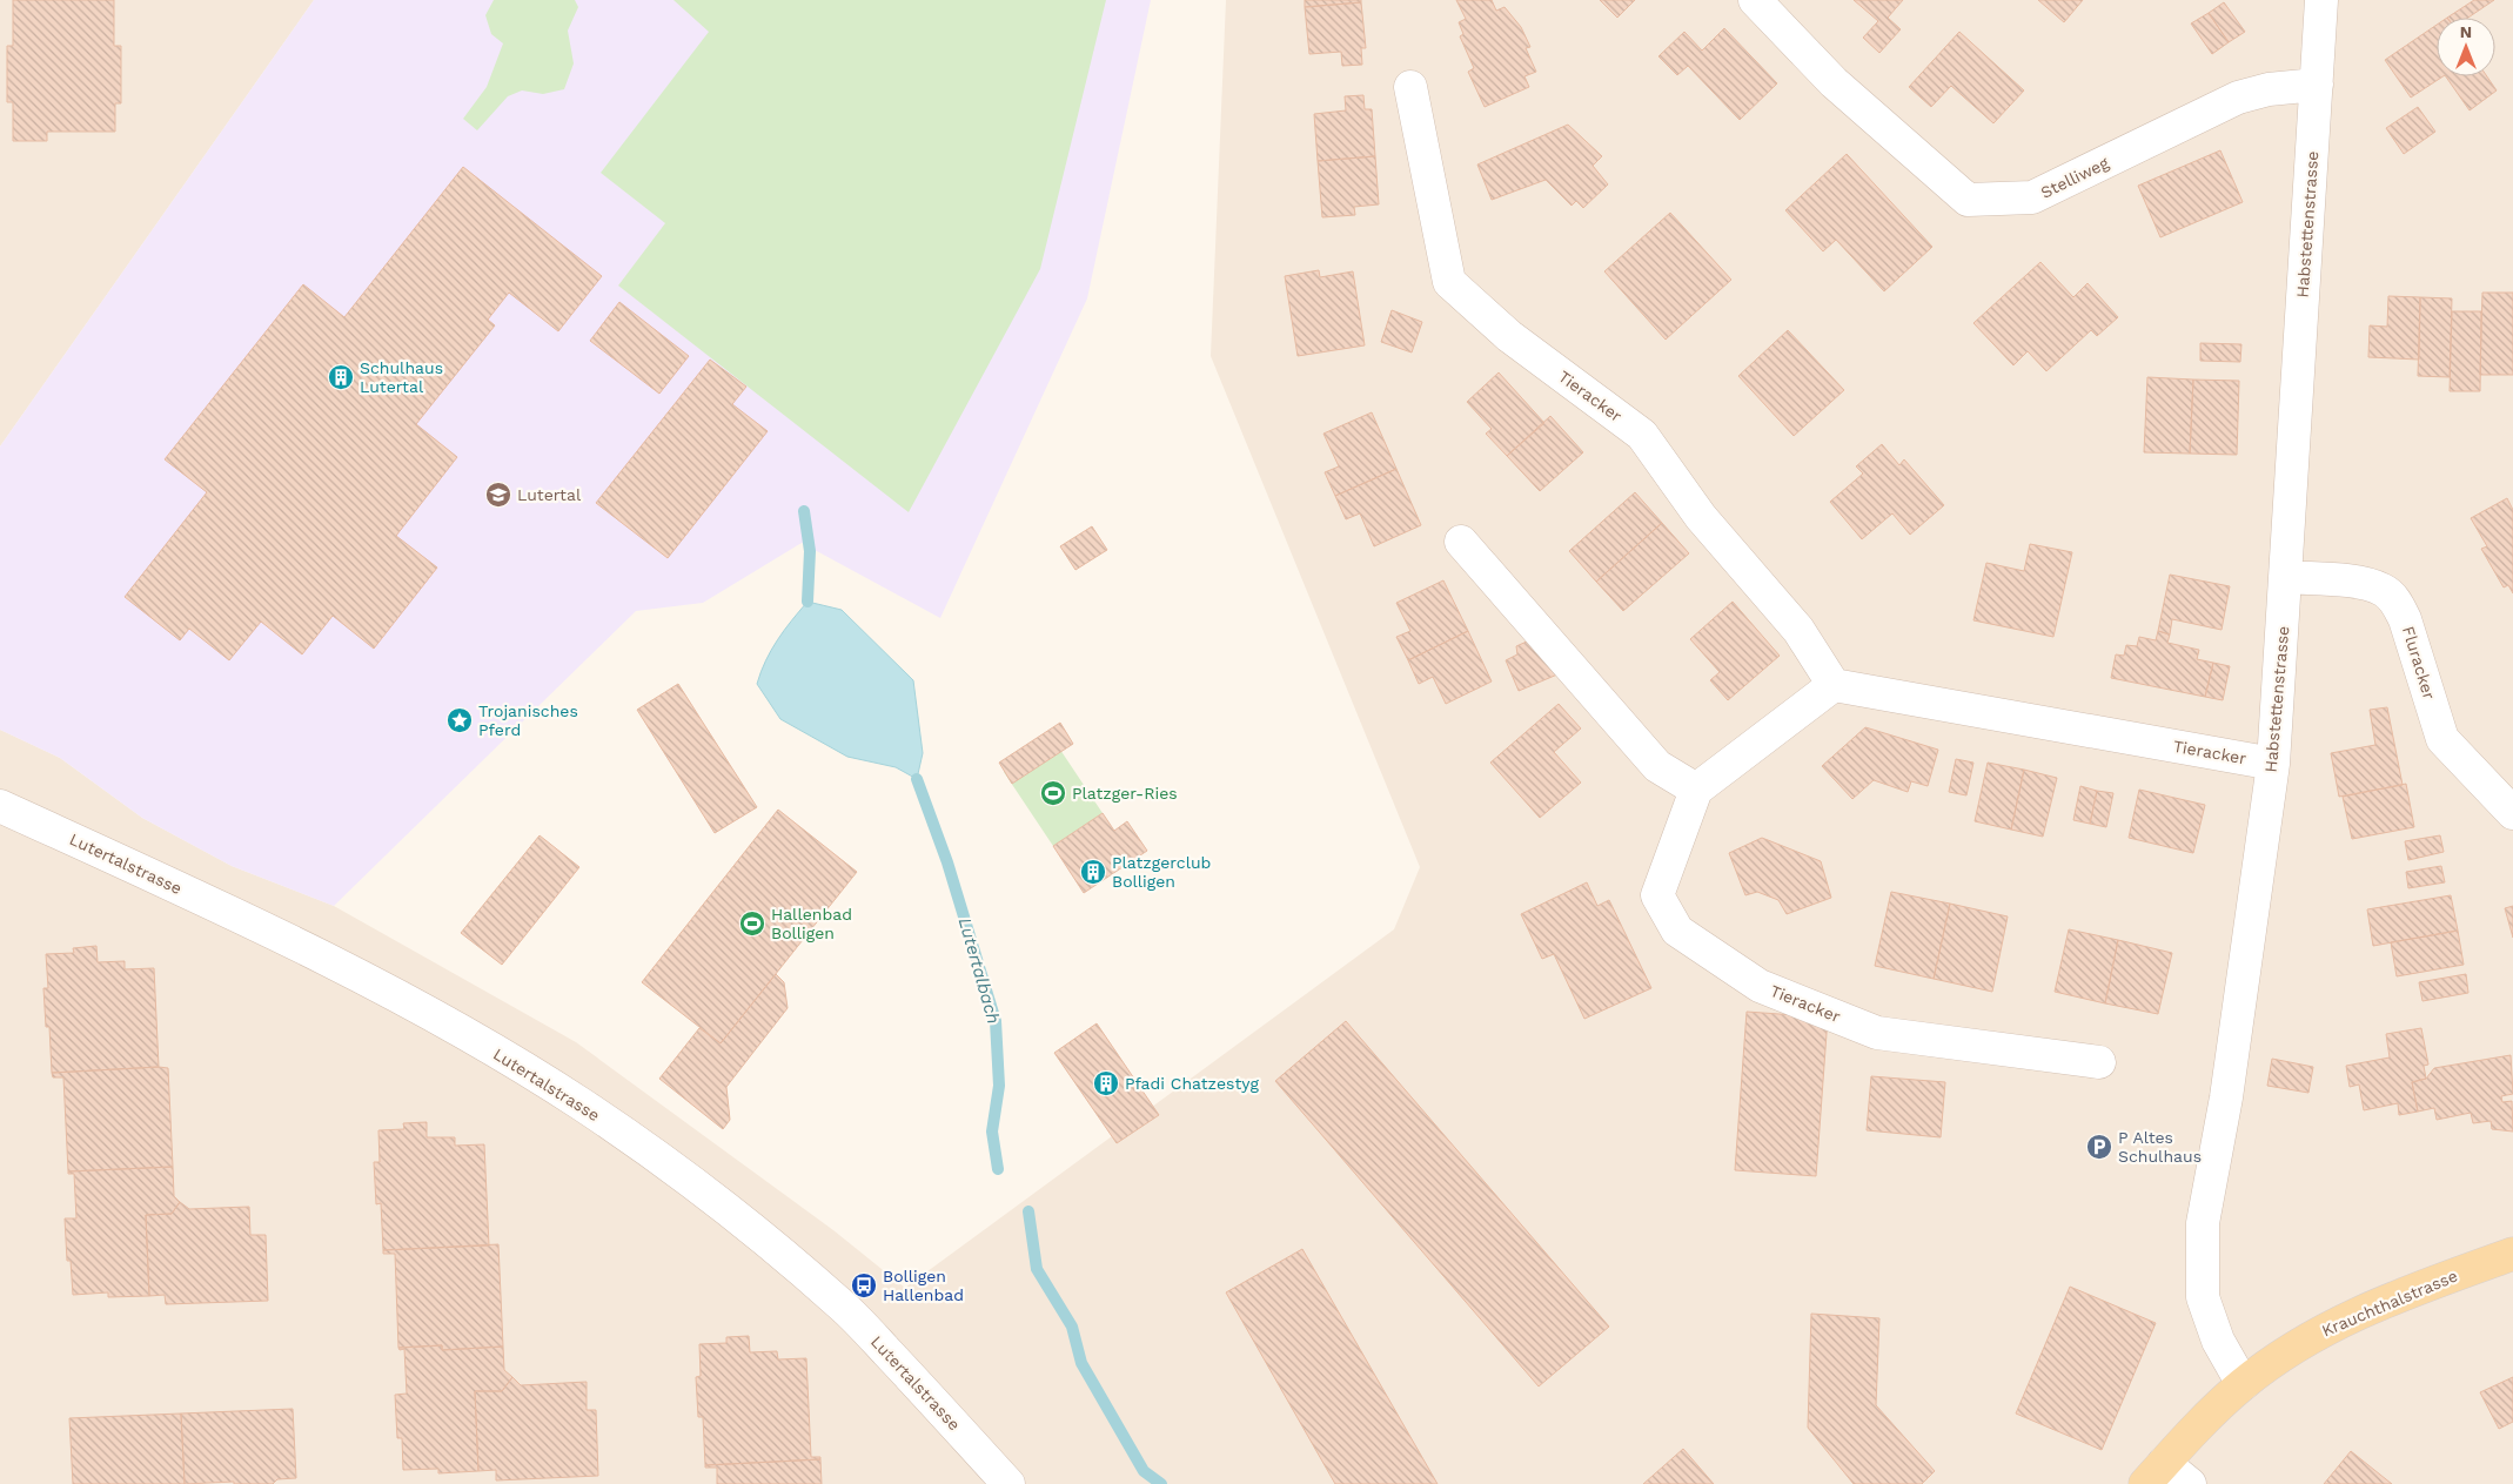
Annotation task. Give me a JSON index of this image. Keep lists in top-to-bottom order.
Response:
{
  "streets": {
    "main road": ["Krauchthalstrasse"],
    "street": [
      "Stelliweg",
      "Habstettenstrasse",
      "Tieracker",
      "Fluracker",
      "Lutertalstrasse"
    ]
  },
  "crossings": [
    ["Stelliweg", "Habstettenstrasse"],
    ["Habstettenstrasse", "Tieracker"],
    ["Habstettenstrasse", "Fluracker"],
    ["Habstettenstrasse", "Krauchthalstrasse"]
  ],
  "water": ["Lutertalbach"],
  "places": {
    "building": ["Schulhaus Lutertal", "Platzgerclub Bolligen", "Pfadi Chatzestyg"],
    "school or university": ["Lutertal"],
    "place": ["Trojanisches Pferd"],
    "sports": ["Platzger-Ries", "Hallenbad Bolligen"],
    "parking": ["P Altes Schulhaus"],
    "bus stop": ["Bolligen Hallenbad"]
  },
  "north": "top"
}
